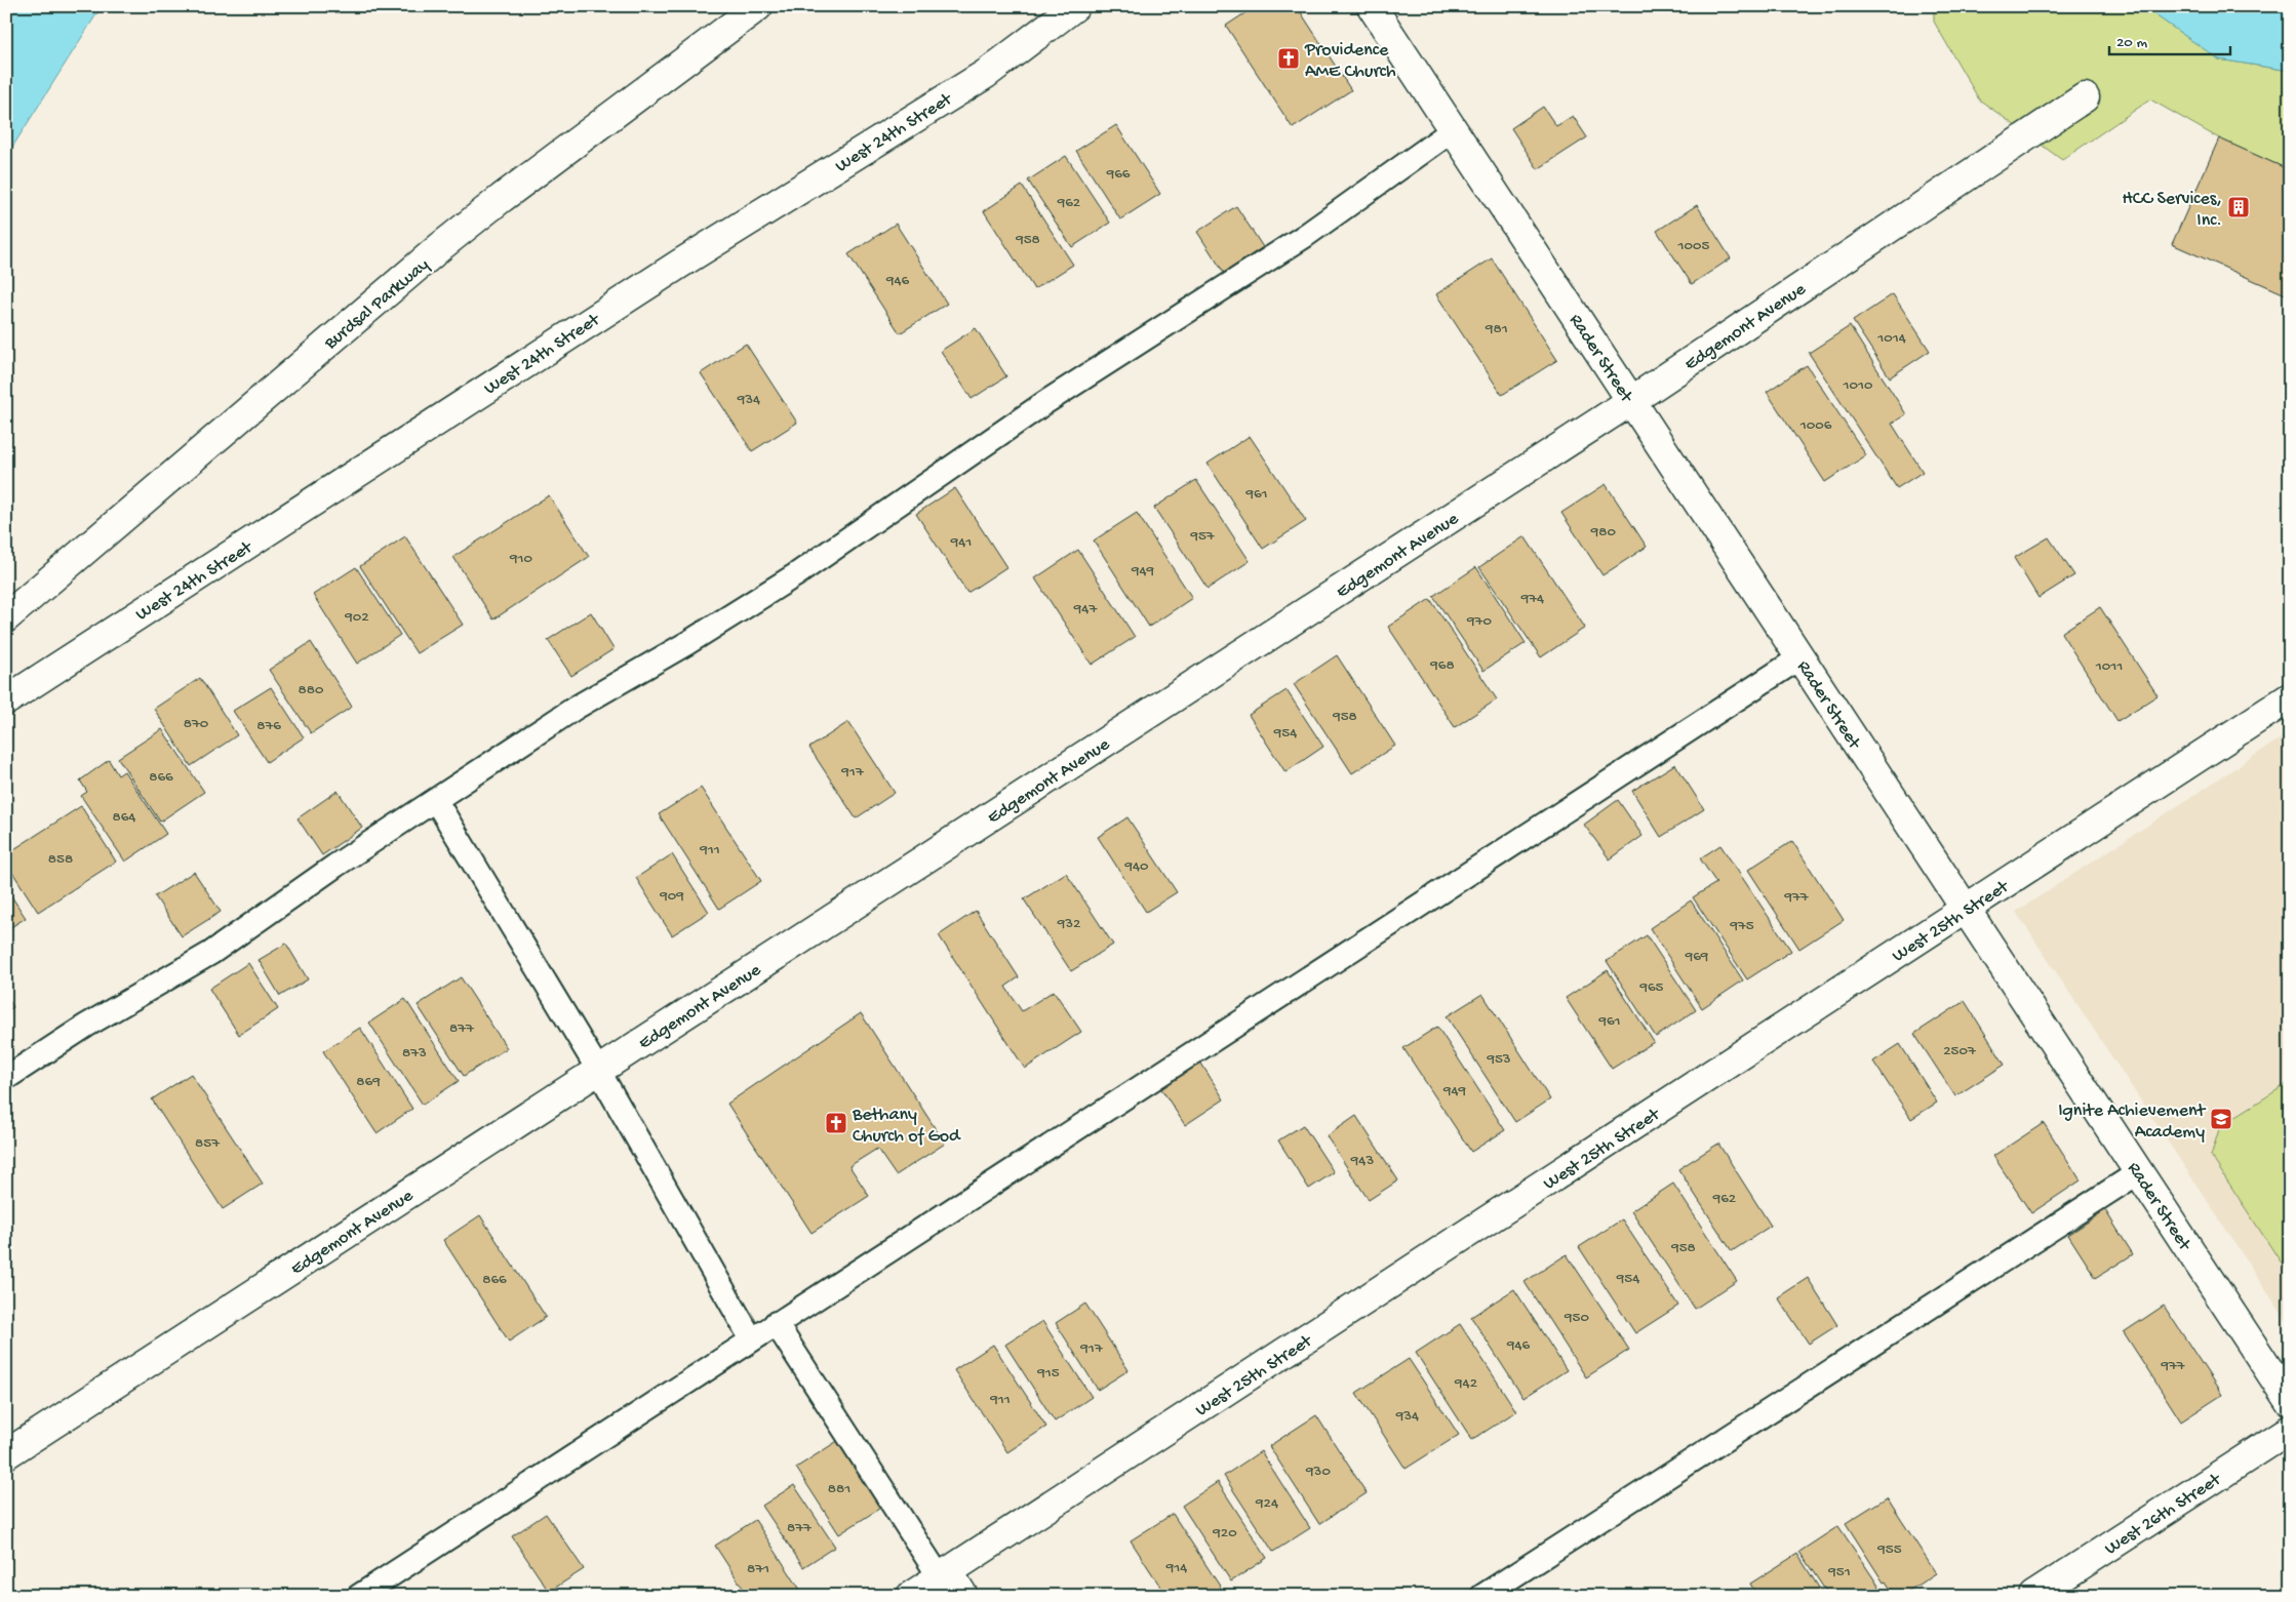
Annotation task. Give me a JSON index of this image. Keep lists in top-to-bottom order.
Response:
{
  "streets": {
    "street": [
      "West 24th Street",
      "Burdsal Parkway",
      "Edgemont Avenue",
      "Rader Street",
      "West 25th Street",
      "West 26th Street"
    ]
  },
  "crossings": [
    ["Edgemont Avenue", "Rader Street"],
    ["Rader Street", "West 25th Street"]
  ],
  "places": {
    "church": ["Providence AME Church", "Bethany Church of God"],
    "building": ["HCC Services, Inc."],
    "school or university": ["Ignite Achievement Academy"]
  },
  "house_numbers": [
    "966",
    "962",
    "958",
    "1005",
    "946",
    "981",
    "1014",
    "1010",
    "934",
    "1006",
    "961",
    "980",
    "957",
    "941",
    "910",
    "949",
    "974",
    "947",
    "902",
    "970",
    "968",
    "1011",
    "880",
    "958",
    "870",
    "876",
    "954",
    "917",
    "866",
    "864",
    "911",
    "858",
    "940",
    "909",
    "977",
    "932",
    "975",
    "969",
    "965",
    "961",
    "877",
    "2507",
    "873",
    "953",
    "869",
    "949",
    "857",
    "943",
    "962",
    "958",
    "954",
    "866",
    "950",
    "946",
    "917",
    "977",
    "915",
    "942",
    "911",
    "934",
    "930",
    "881",
    "924",
    "877",
    "920",
    "955",
    "914",
    "871",
    "951"
  ],
  "scale_bar": "20 m"
}
